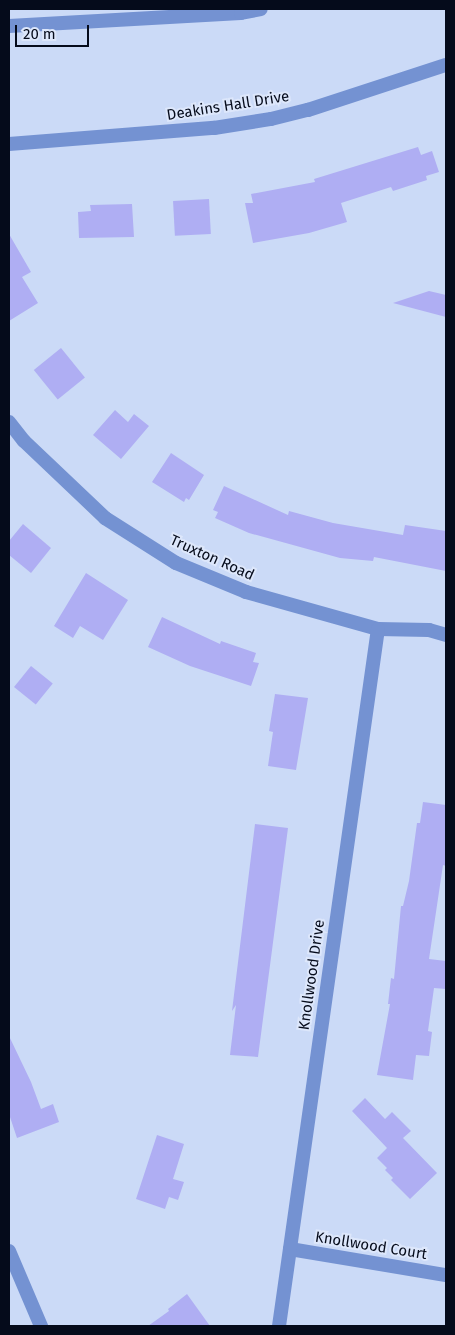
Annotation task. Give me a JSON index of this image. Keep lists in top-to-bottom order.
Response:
{
  "streets": {
    "street": [
      "Deakins Hall Drive",
      "Truxton Road",
      "Knollwood Drive",
      "Knollwood Court"
    ]
  },
  "crossings": [
    ["Truxton Road", "Knollwood Drive"],
    ["Knollwood Drive", "Knollwood Court"]
  ],
  "scale_bar": "20 m"
}
